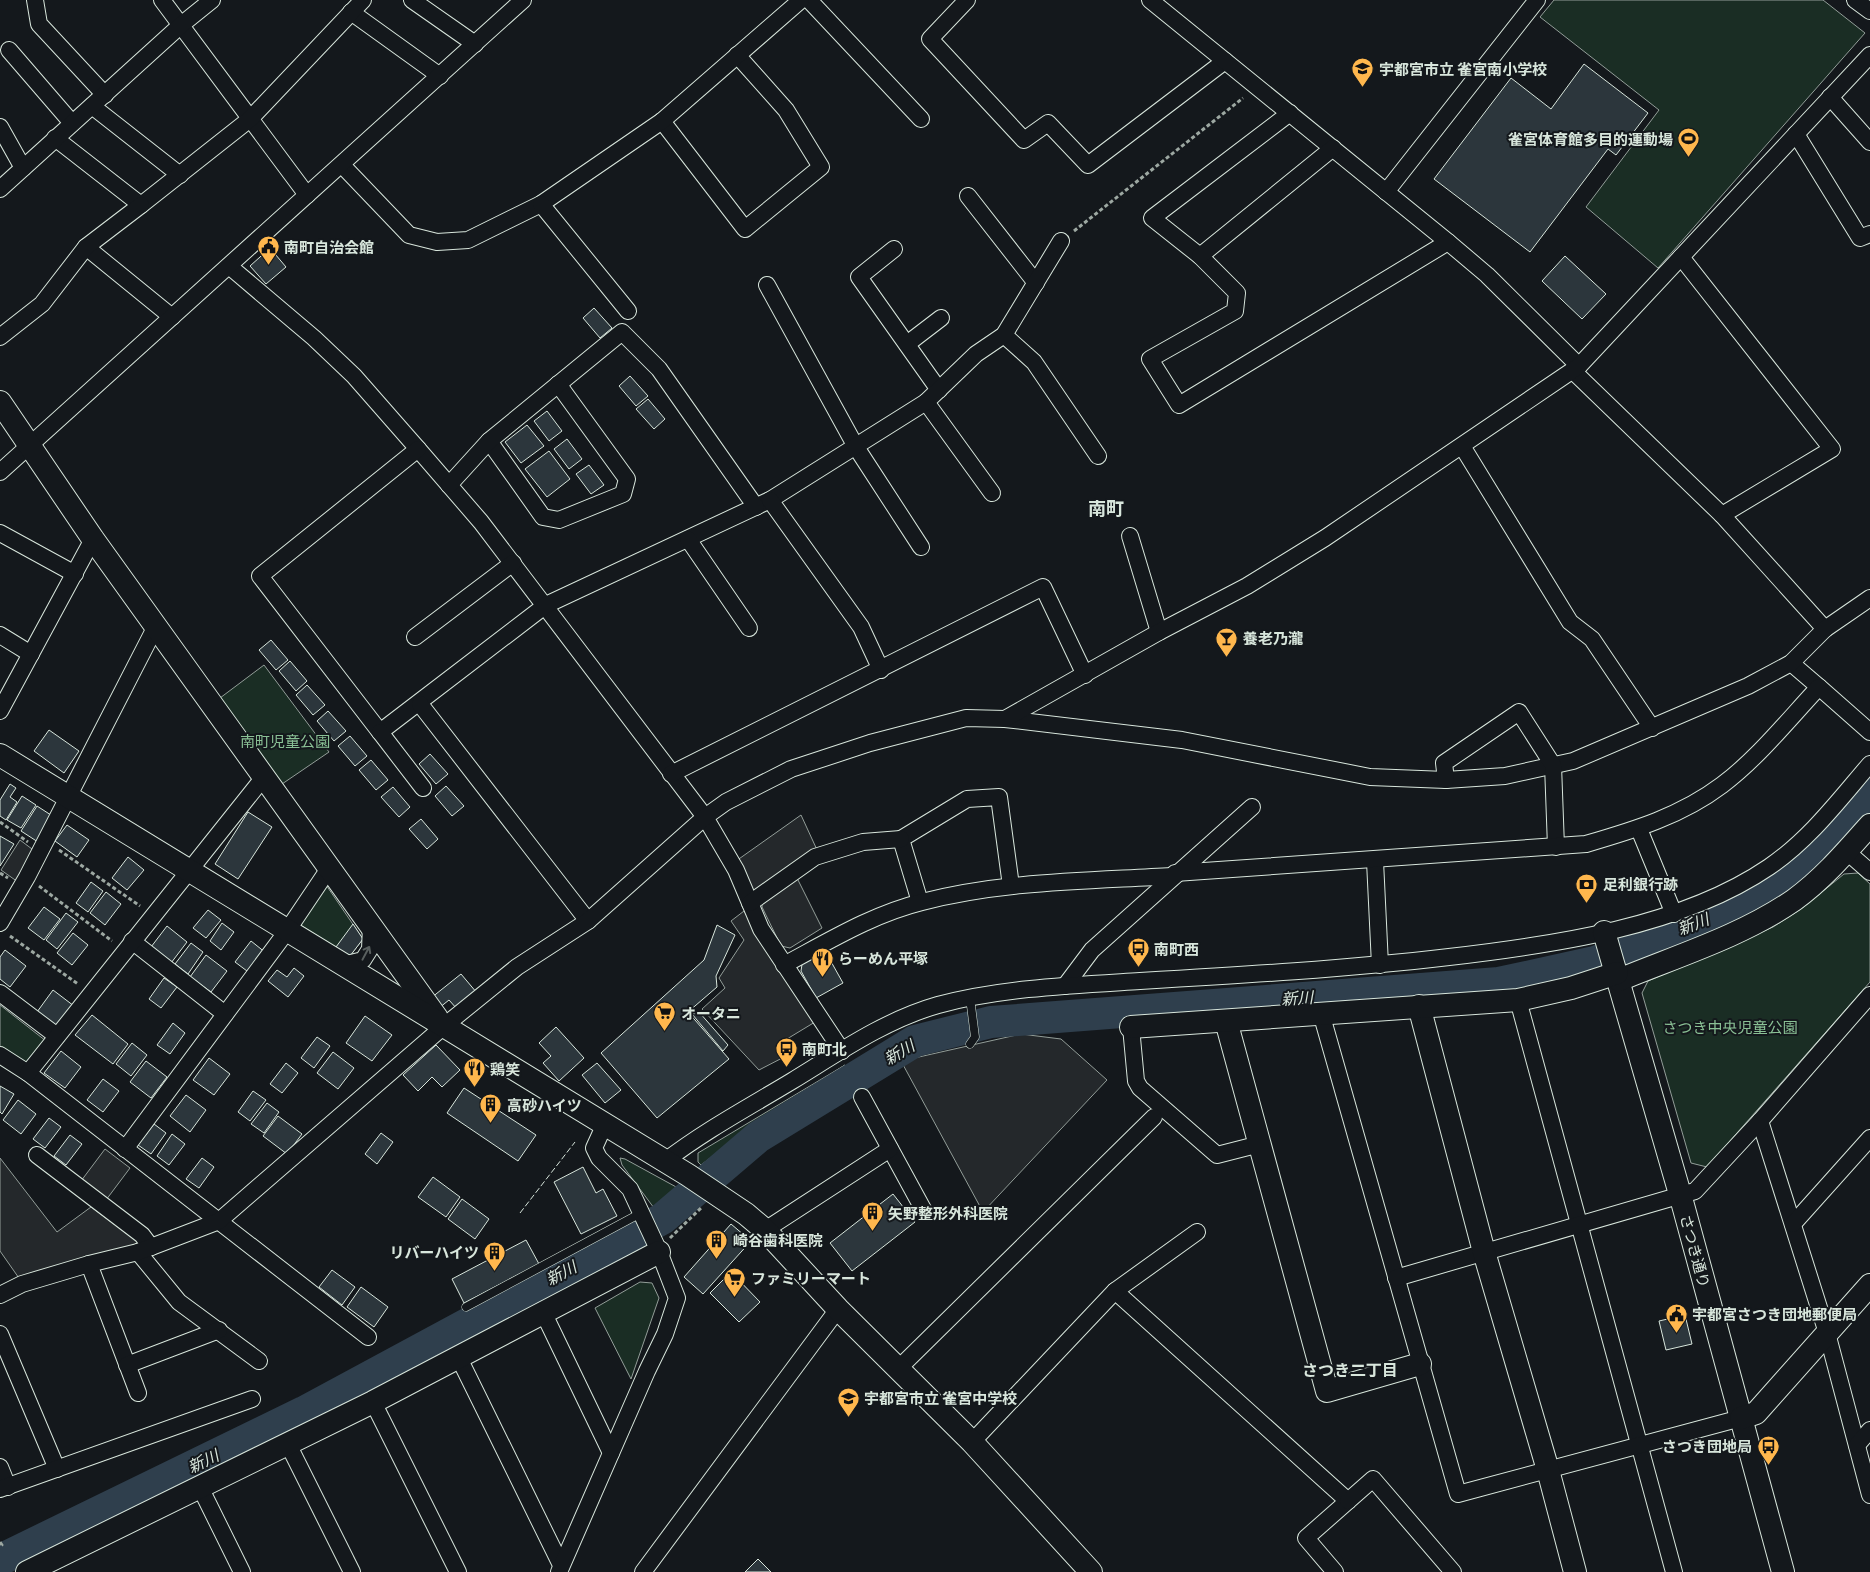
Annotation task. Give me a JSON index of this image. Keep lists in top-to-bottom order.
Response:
{
  "streets": {
    "street": ["さつき通り"]
  },
  "districts": ["南町", "さつき二丁目"],
  "water": ["新川"],
  "parks": ["南町児童公園", "さつき中央児童公園"],
  "places": {
    "school or university": ["宇都宮市立 雀宮南小学校", "宇都宮市立 雀宮中学校"],
    "sports": ["雀宮体育館多目的運動場"],
    "public building": ["南町自治会館", "宇都宮さつき団地郵便局"],
    "bar": ["養老乃瀧"],
    "bank": ["足利銀行跡"],
    "bus stop": ["南町西", "南町北", "さつき団地局"],
    "restaurant": ["らーめん平塚", "鶏笑"],
    "supermarket": ["オータニ", "ファミリーマート"],
    "building": [
      "高砂ハイツ",
      "矢野整形外科医院",
      "崎谷歯科医院",
      "リバーハイツ"
    ]
  }
}
